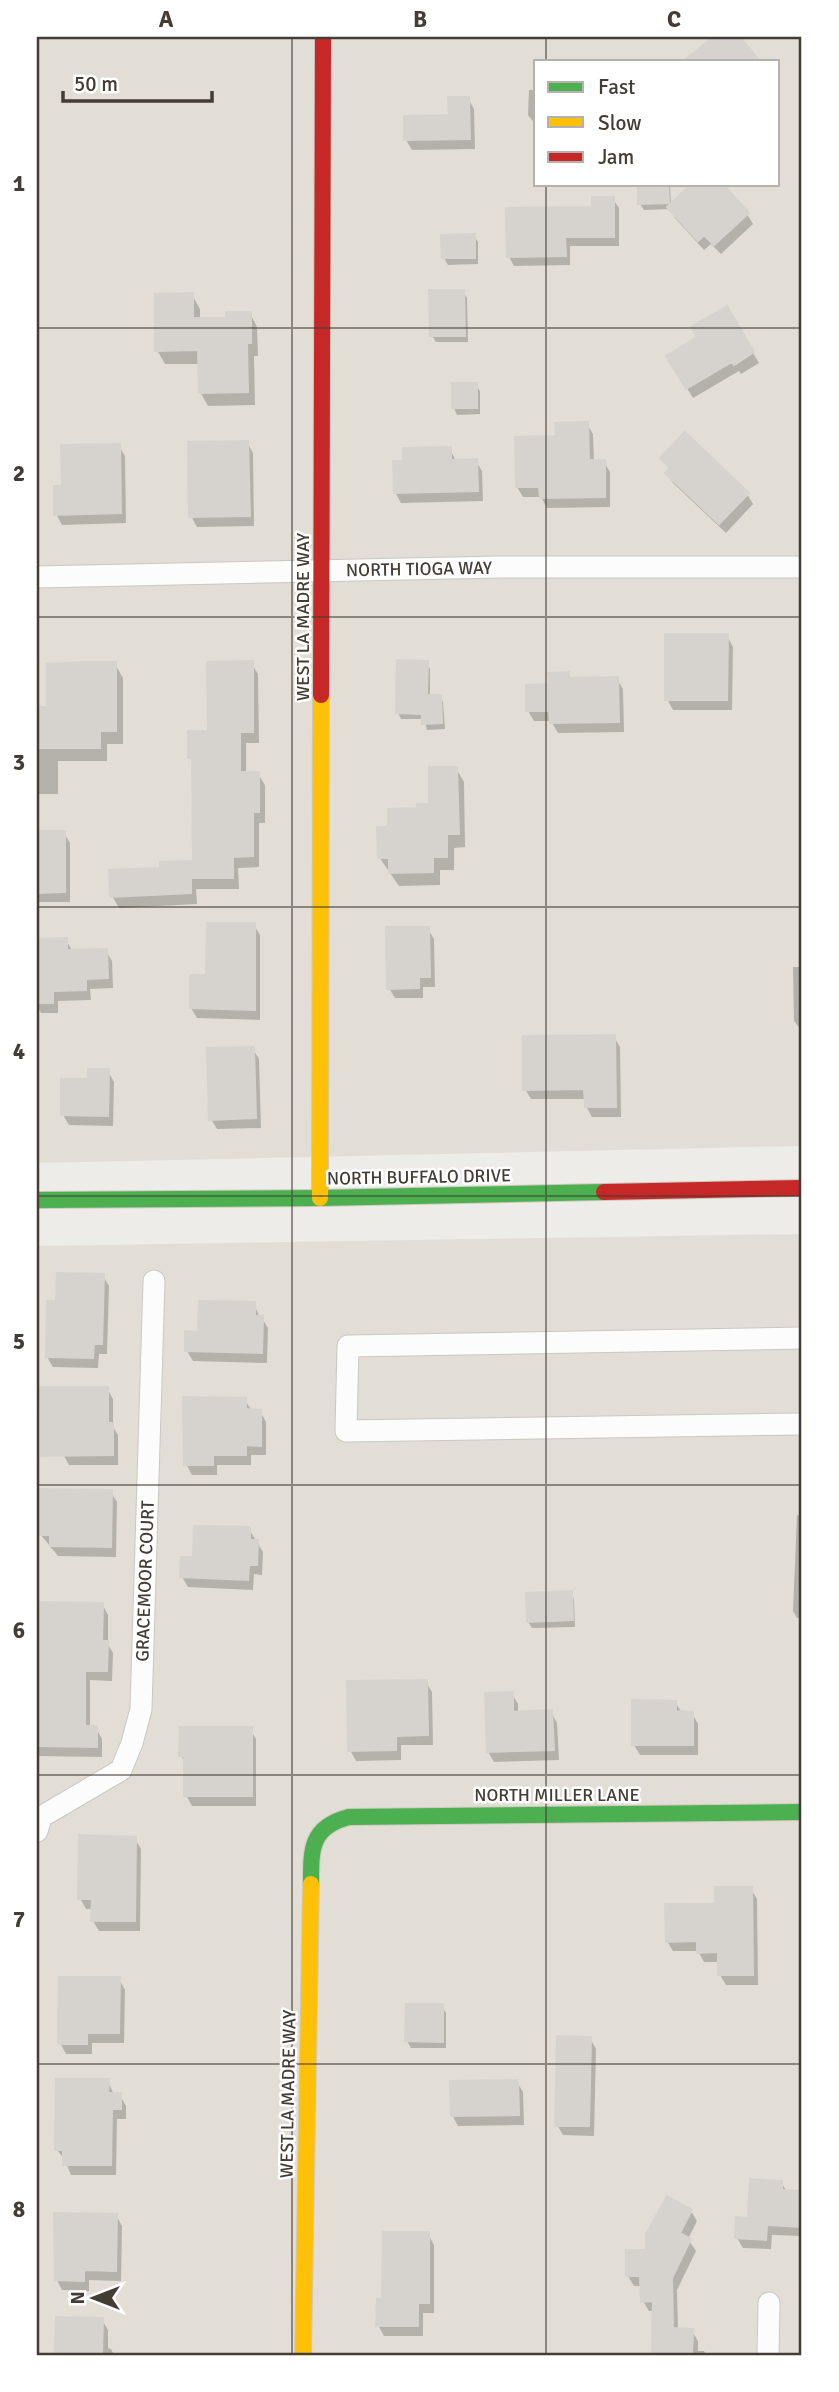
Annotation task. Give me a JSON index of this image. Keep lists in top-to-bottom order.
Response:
{
  "streets": {
    "street": [
      "NORTH TIOGA WAY",
      "WEST LA MADRE WAY",
      "NORTH BUFFALO DRIVE",
      "GRACEMOOR COURT",
      "NORTH MILLER LANE"
    ]
  },
  "crossings": [
    ["NORTH TIOGA WAY", "WEST LA MADRE WAY"],
    ["WEST LA MADRE WAY", "NORTH BUFFALO DRIVE"],
    ["WEST LA MADRE WAY", "NORTH MILLER LANE"]
  ],
  "legend": ["Fast", "Slow", "Jam"],
  "scale_bar": "50 m",
  "north": "left",
  "grid": {
    "columns": ["A", "B", "C"],
    "rows": [
      "1",
      "2",
      "3",
      "4",
      "5",
      "6",
      "7",
      "8"
    ]
  }
}
